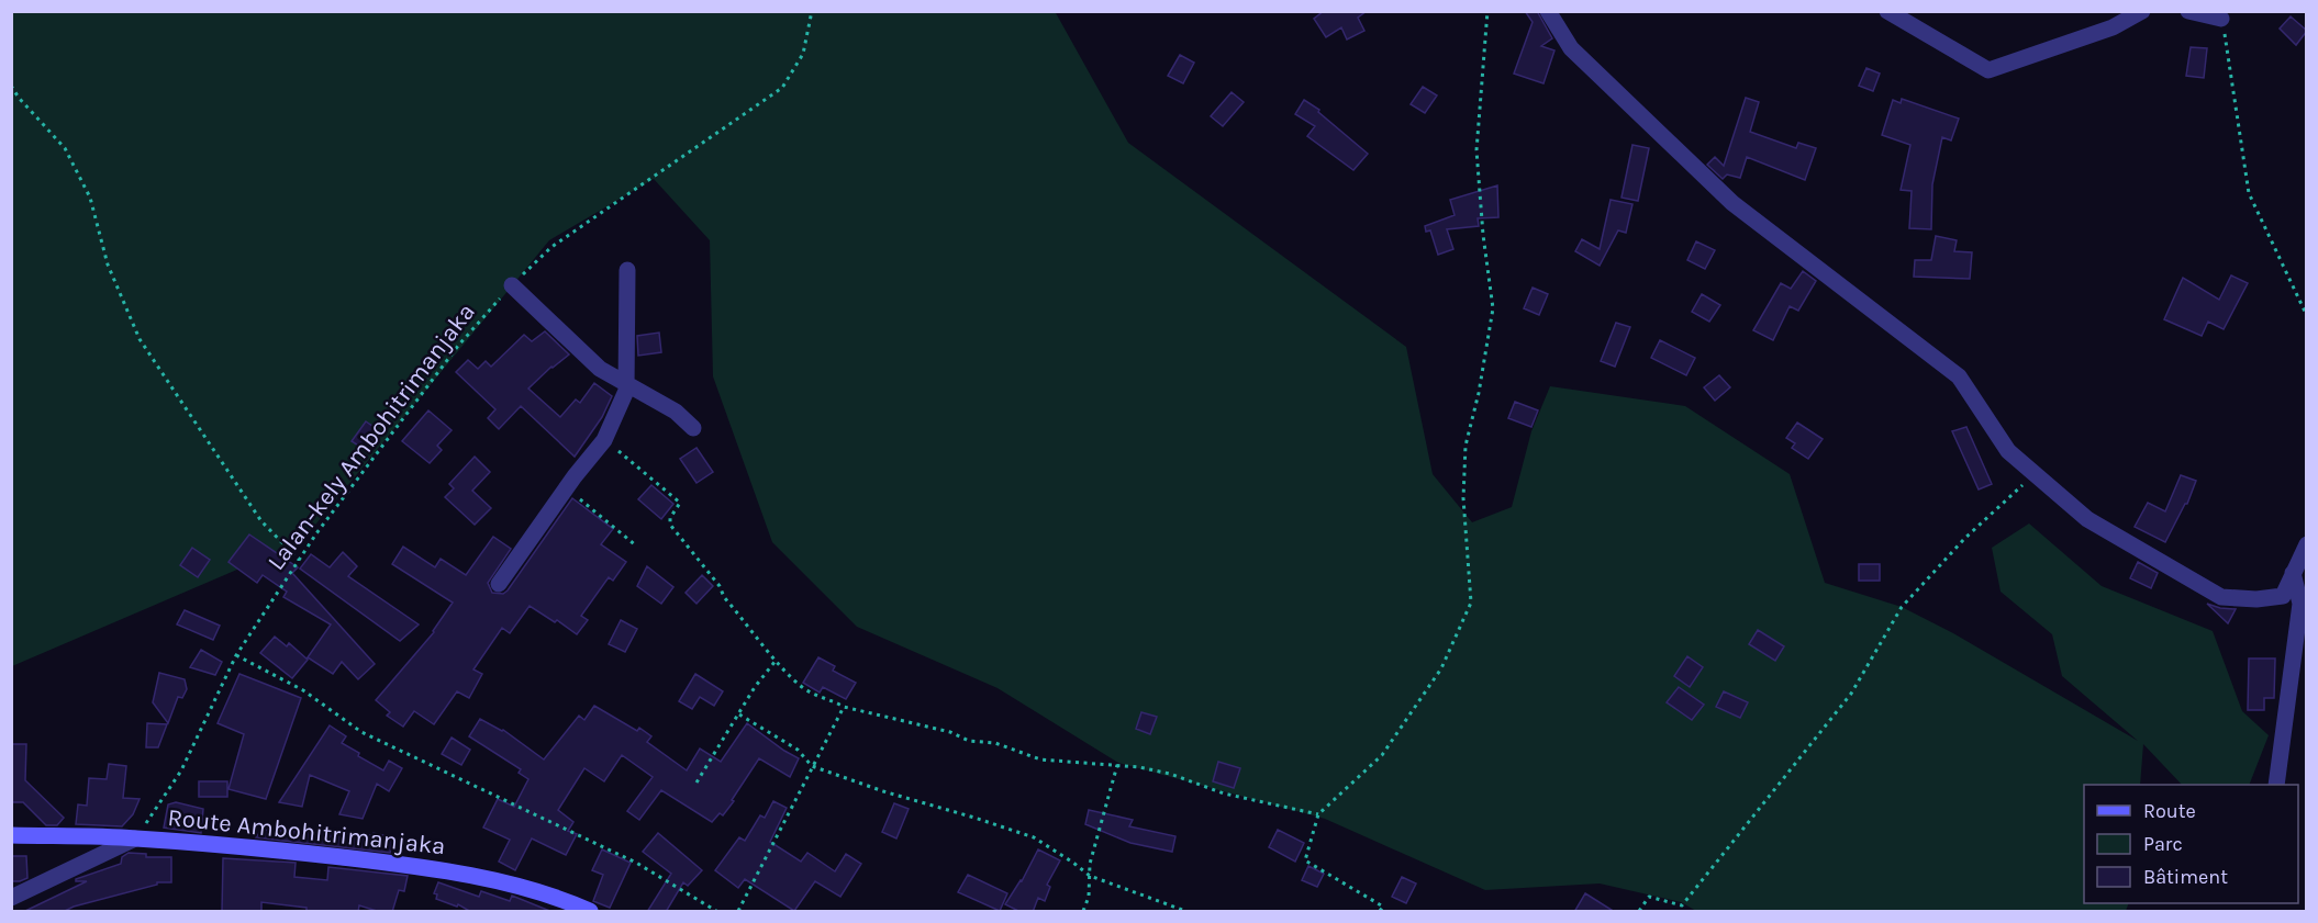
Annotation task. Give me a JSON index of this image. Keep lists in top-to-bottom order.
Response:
{
  "streets": {
    "street": ["Route Ambohitrimanjaka"],
    "path": ["Lalan-kely Ambohitrimanjaka"]
  },
  "crossings": [
    ["Lalan-kely Ambohitrimanjaka", "Route Ambohitrimanjaka"]
  ],
  "legend": ["Route", "Parc", "Bâtiment"]
}
